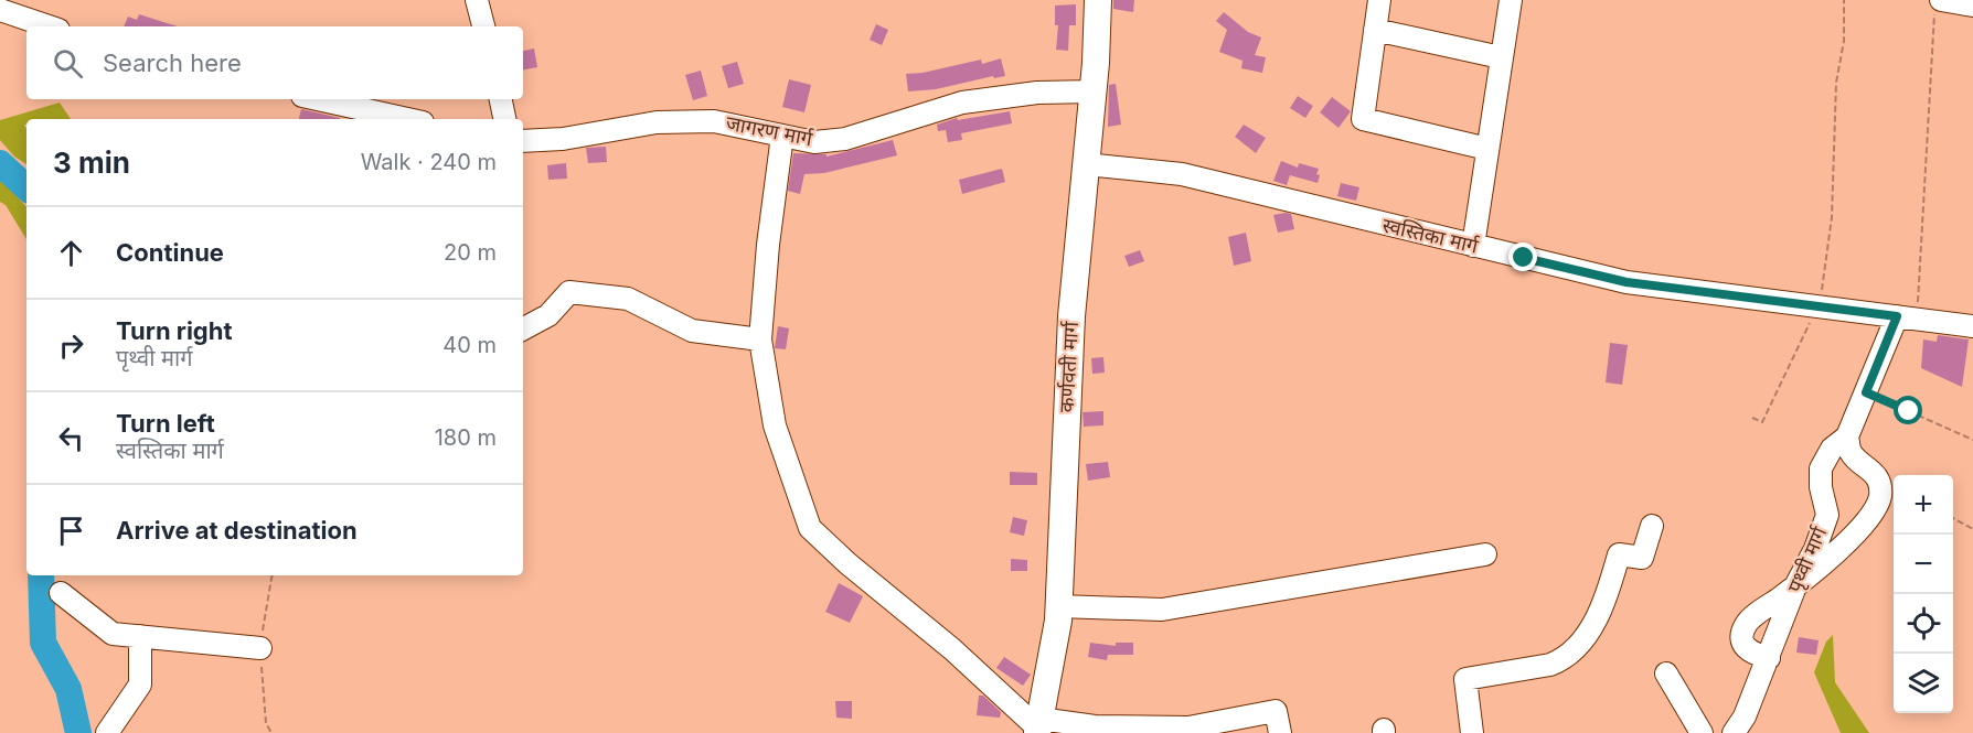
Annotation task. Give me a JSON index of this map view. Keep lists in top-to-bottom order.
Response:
{
  "streets": {
    "main road": ["कर्णवती मार्ग"],
    "street": ["जागरण मार्ग", "स्वस्तिका मार्ग", "पृथ्वी मार्ग"]
  },
  "crossings": [
    ["जागरण मार्ग", "कर्णवती मार्ग"],
    ["स्वस्तिका मार्ग", "कर्णवती मार्ग"],
    ["स्वस्तिका मार्ग", "पृथ्वी मार्ग"]
  ],
  "page": {
    "search": "Search here",
    "heading": ["3 min", "Walk · 240 m"],
    "list": [
      ["Continue", "20 m"],
      ["Turn right", "पृथ्वी मार्ग", "40 m"],
      ["Turn left", "स्वस्तिका मार्ग", "180 m"],
      "Arrive at destination"
    ],
    "map_buttons": ["+", "−"]
  }
}
